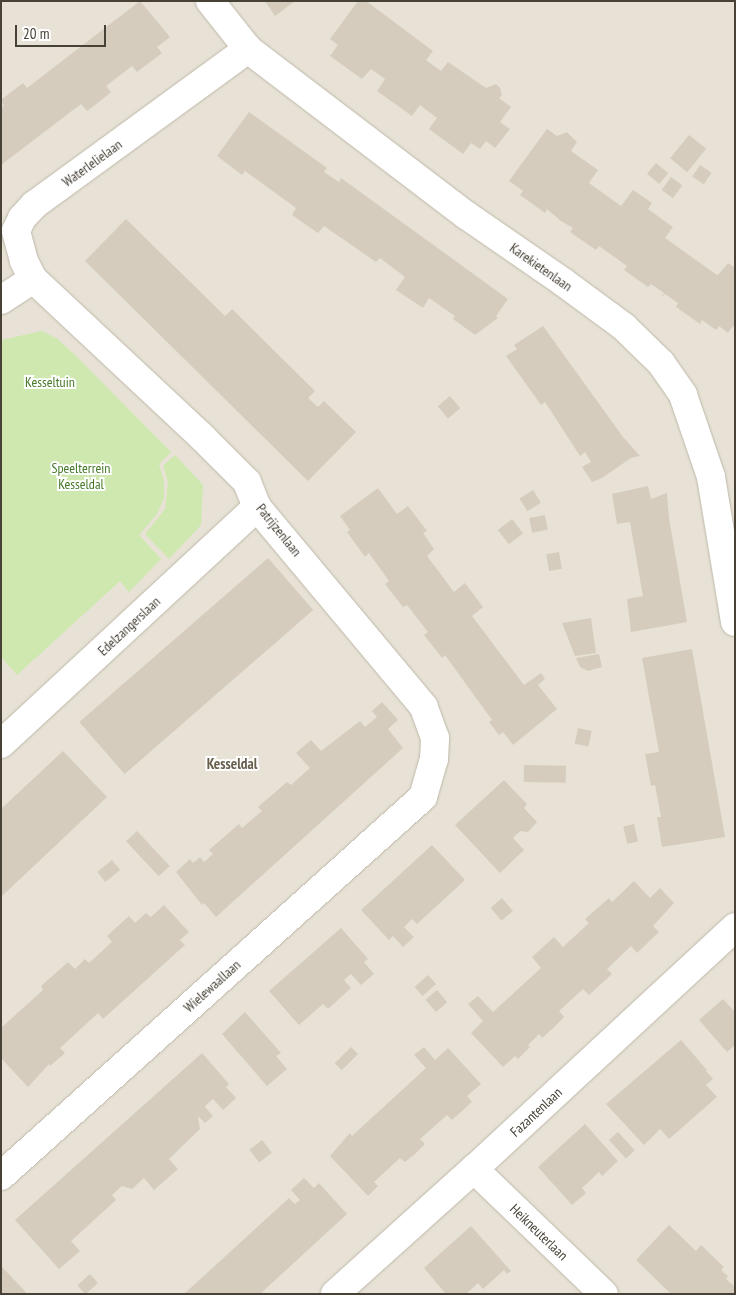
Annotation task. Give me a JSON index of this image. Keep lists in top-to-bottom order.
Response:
{
  "streets": {
    "street": [
      "Waterlelielaan",
      "Karekietenlaan",
      "Patrijzenlaan",
      "Edelzangerslaan",
      "Wielewaallaan",
      "Fazantenlaan",
      "Heikneuterlaan"
    ]
  },
  "crossings": [
    ["Waterlelielaan", "Karekietenlaan"],
    ["Waterlelielaan", "Patrijzenlaan"],
    ["Patrijzenlaan", "Edelzangerslaan"],
    ["Patrijzenlaan", "Wielewaallaan"],
    ["Fazantenlaan", "Heikneuterlaan"]
  ],
  "districts": ["Kesseldal"],
  "parks": ["Kesseltuin", "Speelterrein Kesseldal"],
  "scale_bar": "20 m"
}
